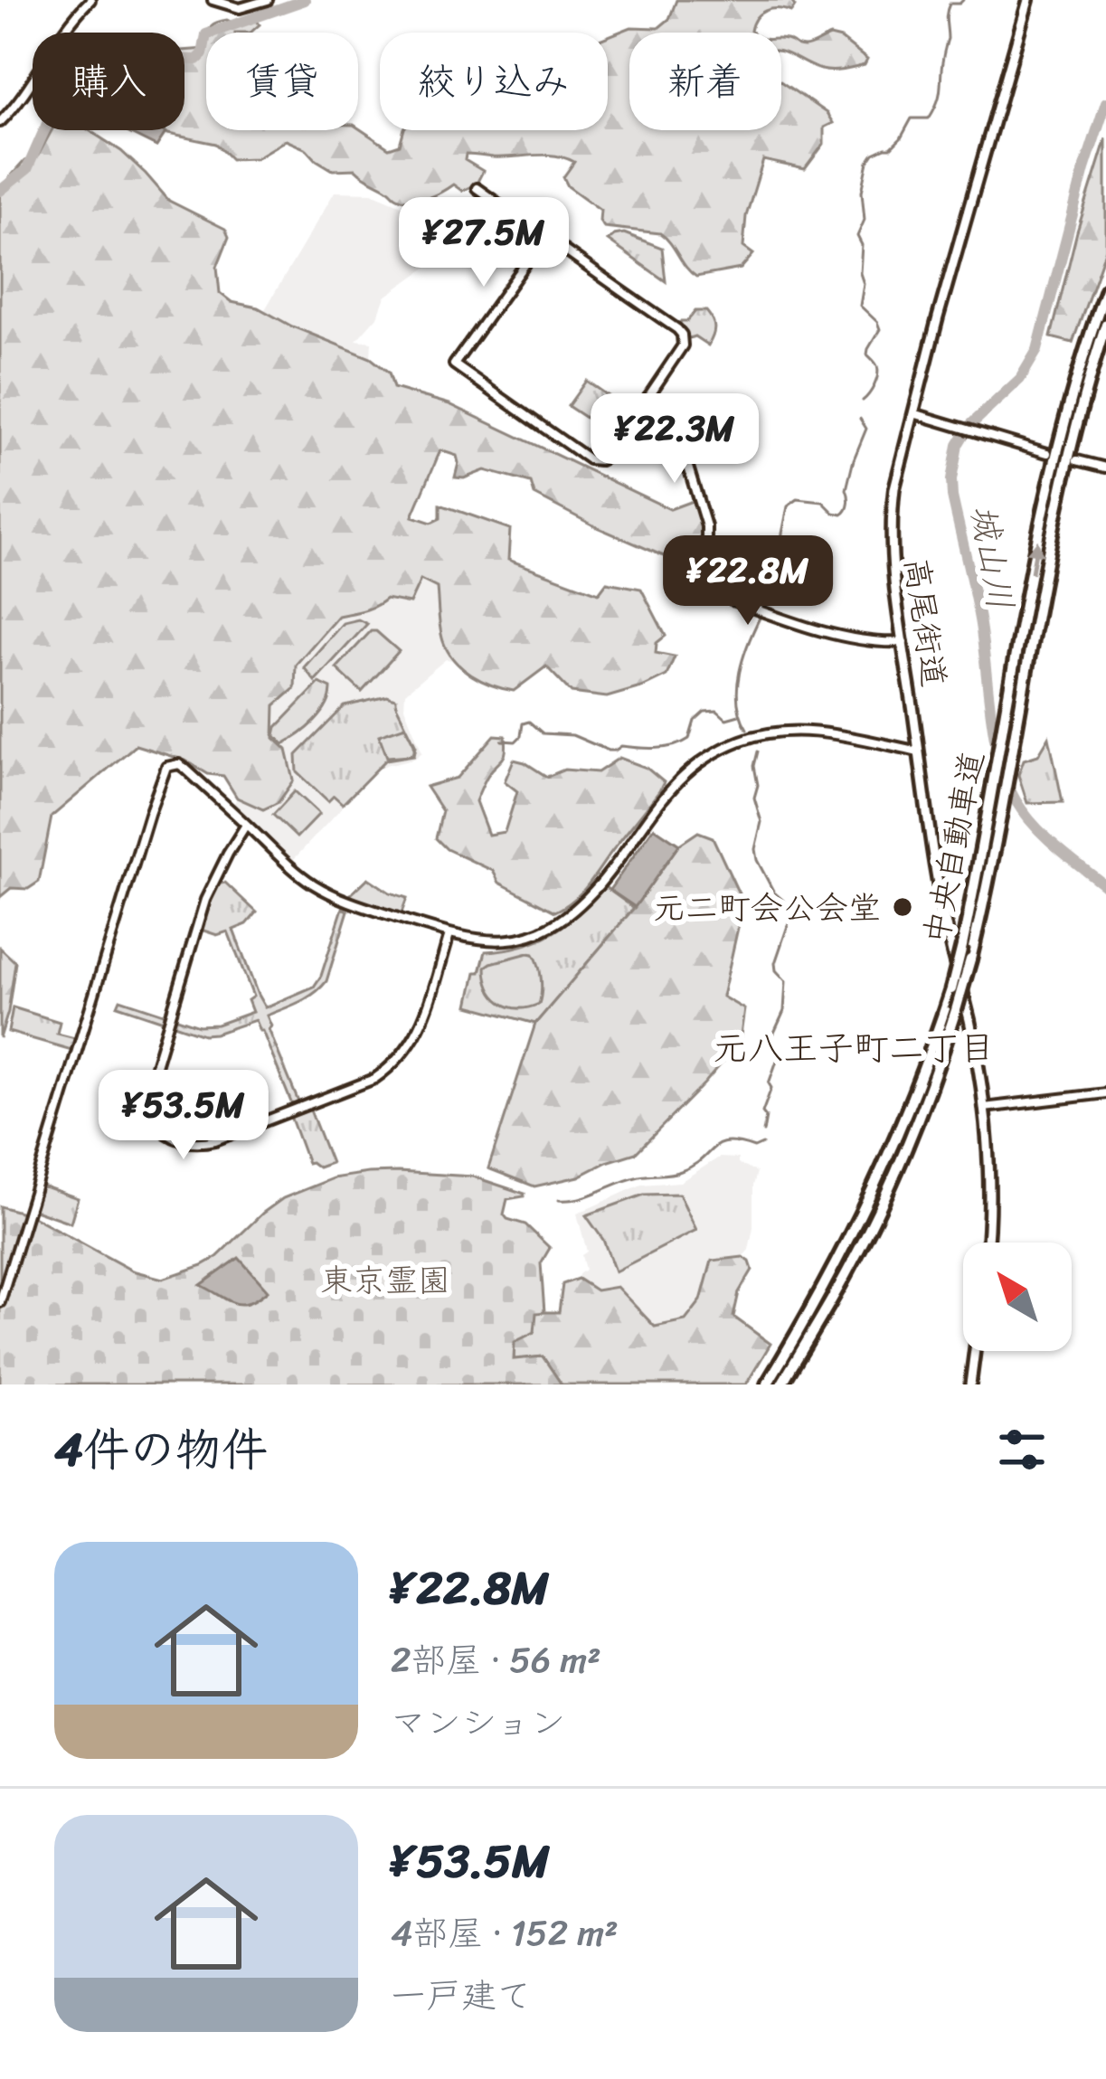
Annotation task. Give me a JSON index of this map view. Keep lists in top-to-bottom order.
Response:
{
  "streets": {
    "highway": ["中央自動車道"],
    "main road": ["高尾街道"]
  },
  "districts": ["元八王子町二丁目"],
  "water": ["城山川"],
  "parks": ["東京霊園"],
  "places": ["元二町会公会堂"],
  "north": "top left",
  "page": {
    "chip": [
      "購入",
      "賃貸",
      "絞り込み",
      "新着"
    ],
    "price": [
      "¥27.5M",
      "¥22.3M",
      "¥22.8M",
      "¥53.5M"
    ],
    "heading": "4件の物件",
    "list": [
      {
        "name": "¥22.8M",
        "note": "2部屋 · 56 m² · マンション"
      },
      {
        "name": "¥53.5M",
        "note": "4部屋 · 152 m² · 一戸建て"
      }
    ]
  }
}
